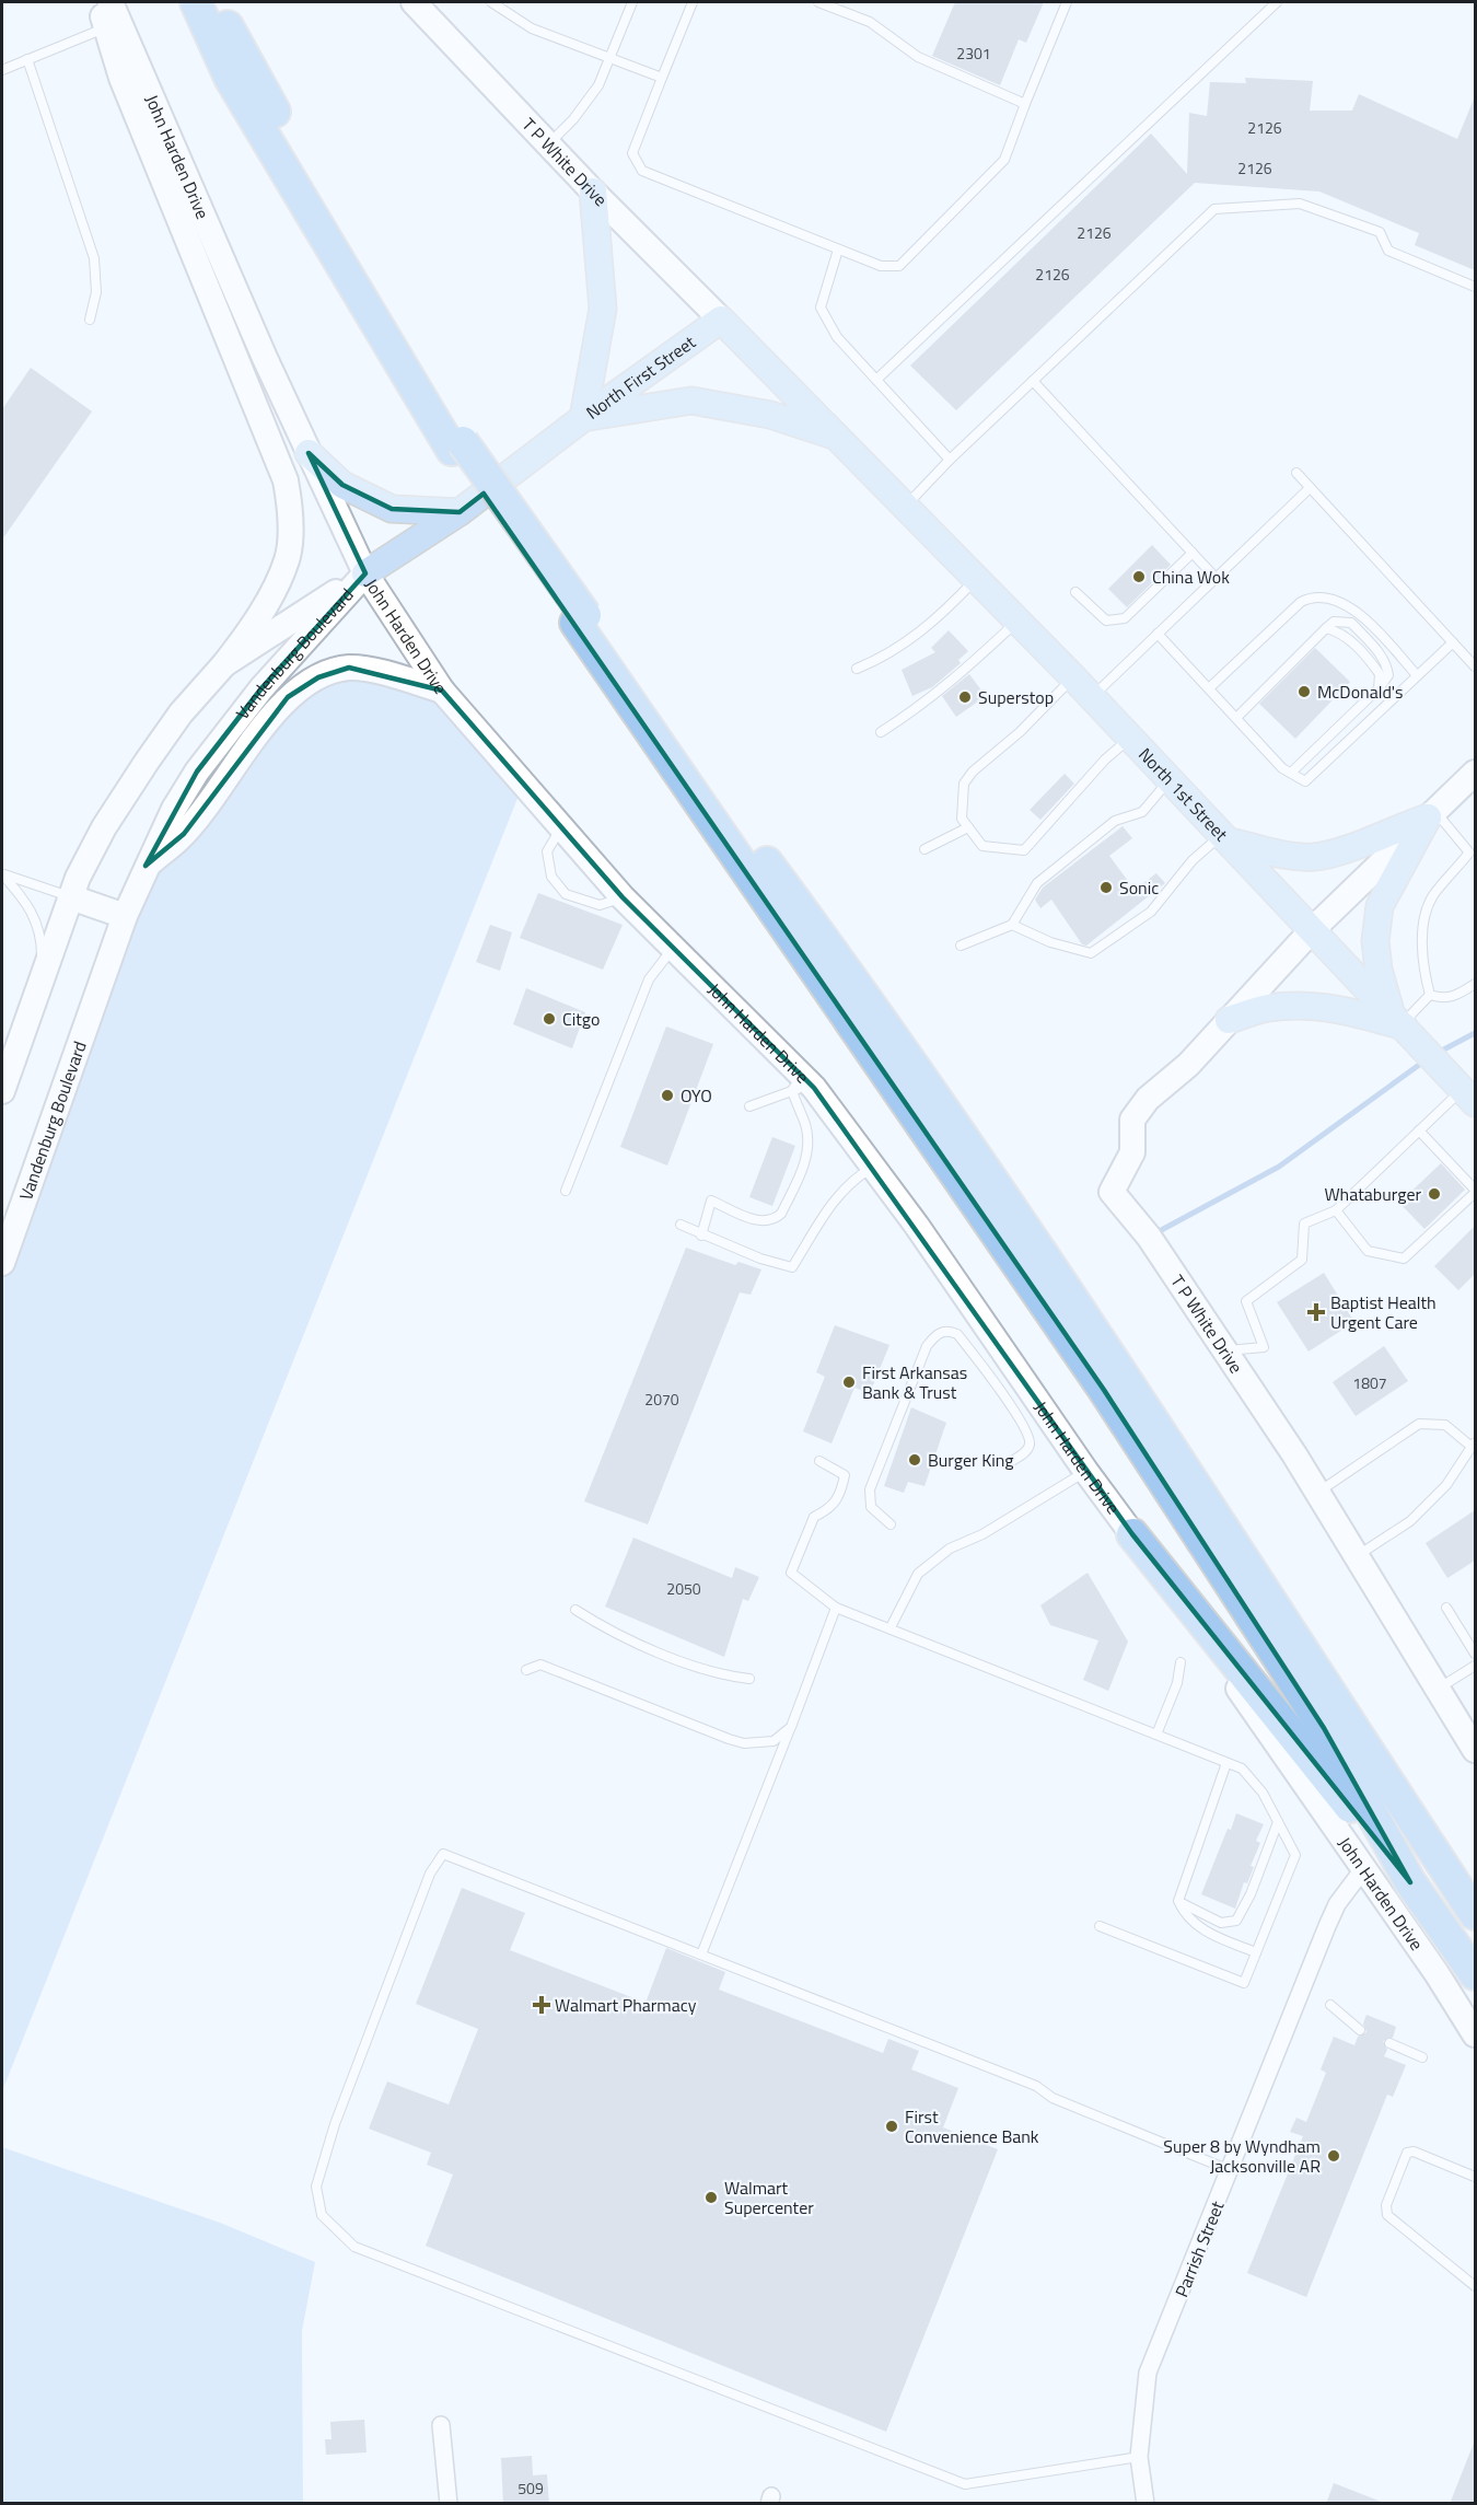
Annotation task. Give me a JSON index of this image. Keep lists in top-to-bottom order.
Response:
{
  "streets": {
    "main road": [
      "John Harden Drive",
      "T P White Drive",
      "North First Street",
      "Vandenburg Boulevard",
      "North 1st Street"
    ],
    "street": ["Parrish Street"]
  },
  "crossings": [
    ["John Harden Drive", "North First Street"],
    ["John Harden Drive", "Vandenburg Boulevard"],
    ["John Harden Drive", "Parrish Street"],
    ["T P White Drive", "North First Street"],
    ["T P White Drive", "North 1st Street"],
    ["North First Street", "Vandenburg Boulevard"]
  ],
  "places": {
    "other": [
      "China Wok",
      "McDonald's",
      "Superstop",
      "Sonic",
      "Citgo",
      "OYO",
      "Whataburger",
      "First Arkansas Bank & Trust",
      "Burger King",
      "First Convenience Bank",
      "Super 8 by Wyndham Jacksonville AR",
      "Walmart Supercenter"
    ],
    "health": ["Baptist Health Urgent Care", "Walmart Pharmacy"]
  },
  "house_numbers": [
    "2301",
    "2126",
    "2126",
    "2126",
    "2126",
    "1807",
    "2070",
    "2050",
    "509"
  ]
}
